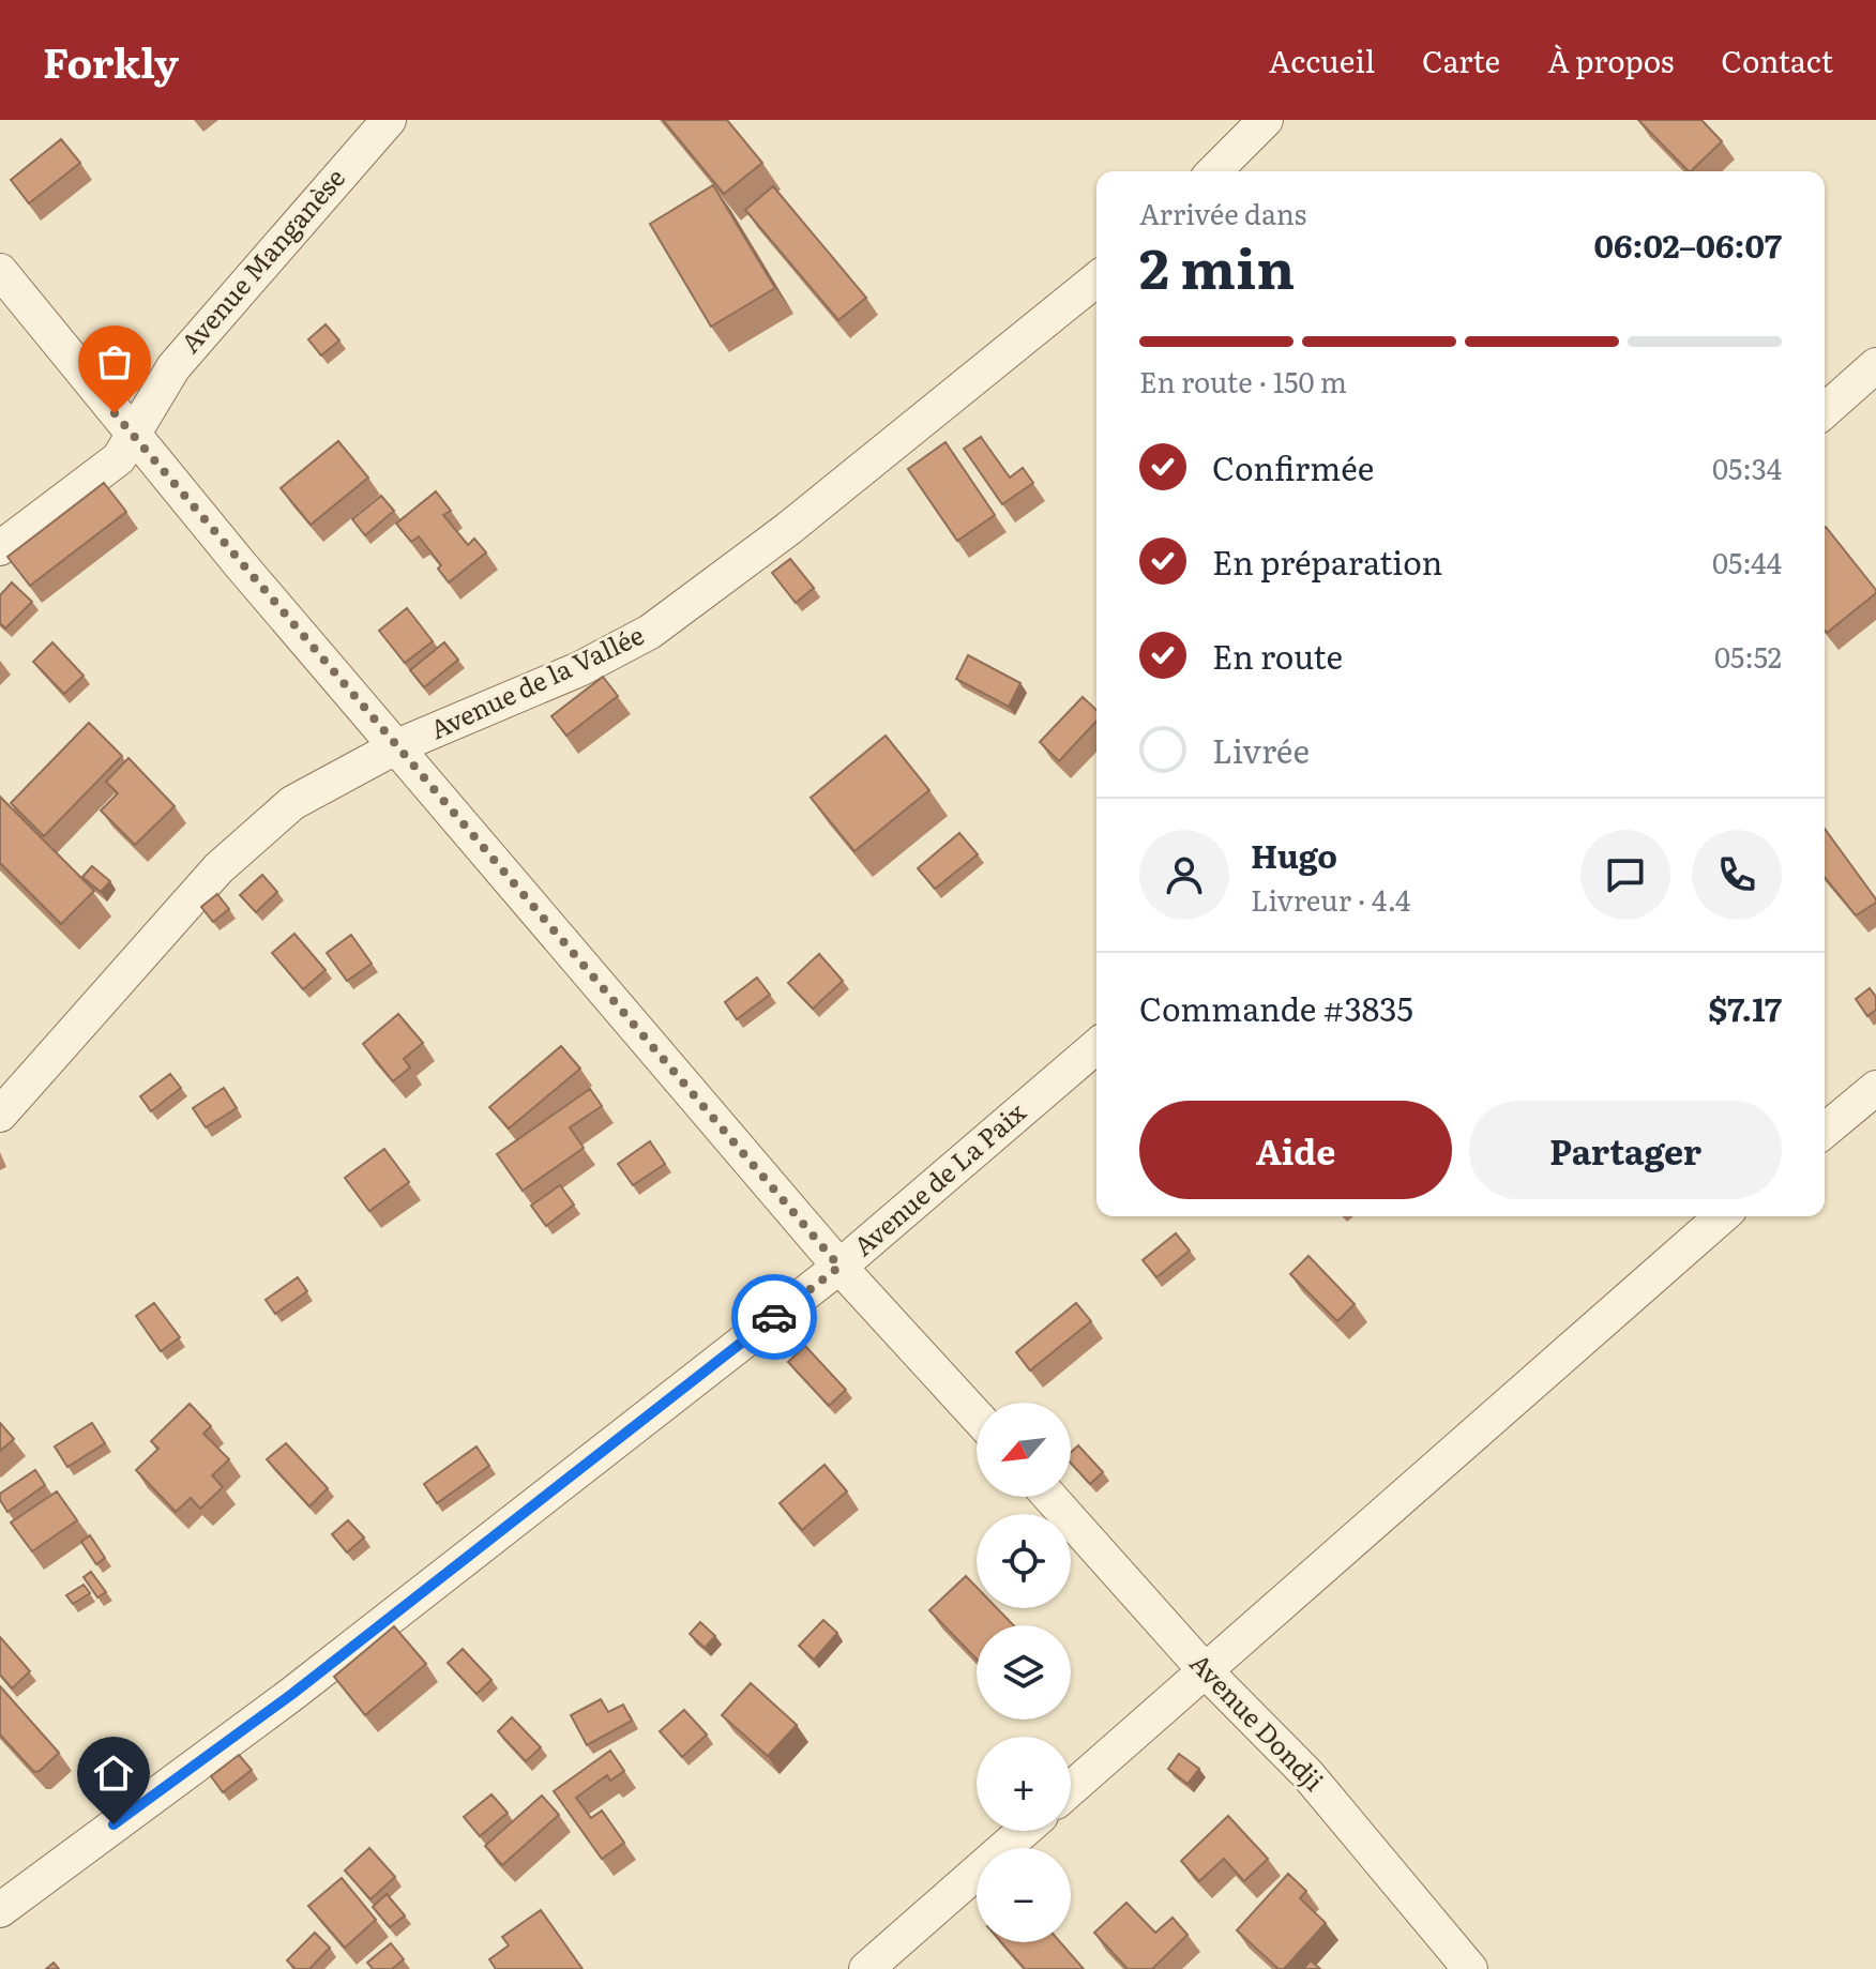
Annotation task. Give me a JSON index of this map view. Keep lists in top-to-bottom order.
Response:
{
  "streets": {
    "street": [
      "Avenue Manganèse",
      "Avenue de la Vallée",
      "Avenue de La Paix",
      "Avenue Dondji"
    ]
  },
  "north": "bottom left",
  "page": {
    "header": "Forkly",
    "nav": [
      "Accueil",
      "Carte",
      "À propos",
      "Contact"
    ],
    "heading": ["2 min", "Arrivée dans", "06:02–06:07"],
    "panel": [
      "Hugo",
      "Livreur · 4.4",
      "Commande #3835",
      "$7.17"
    ],
    "bar": "En route · 150 m",
    "list": [
      ["Confirmée", "05:34"],
      ["En préparation", "05:44"],
      ["En route", "05:52"],
      "Livrée"
    ],
    "buttons": ["Aide", "Partager"],
    "map_buttons": ["+", "−"]
  }
}
